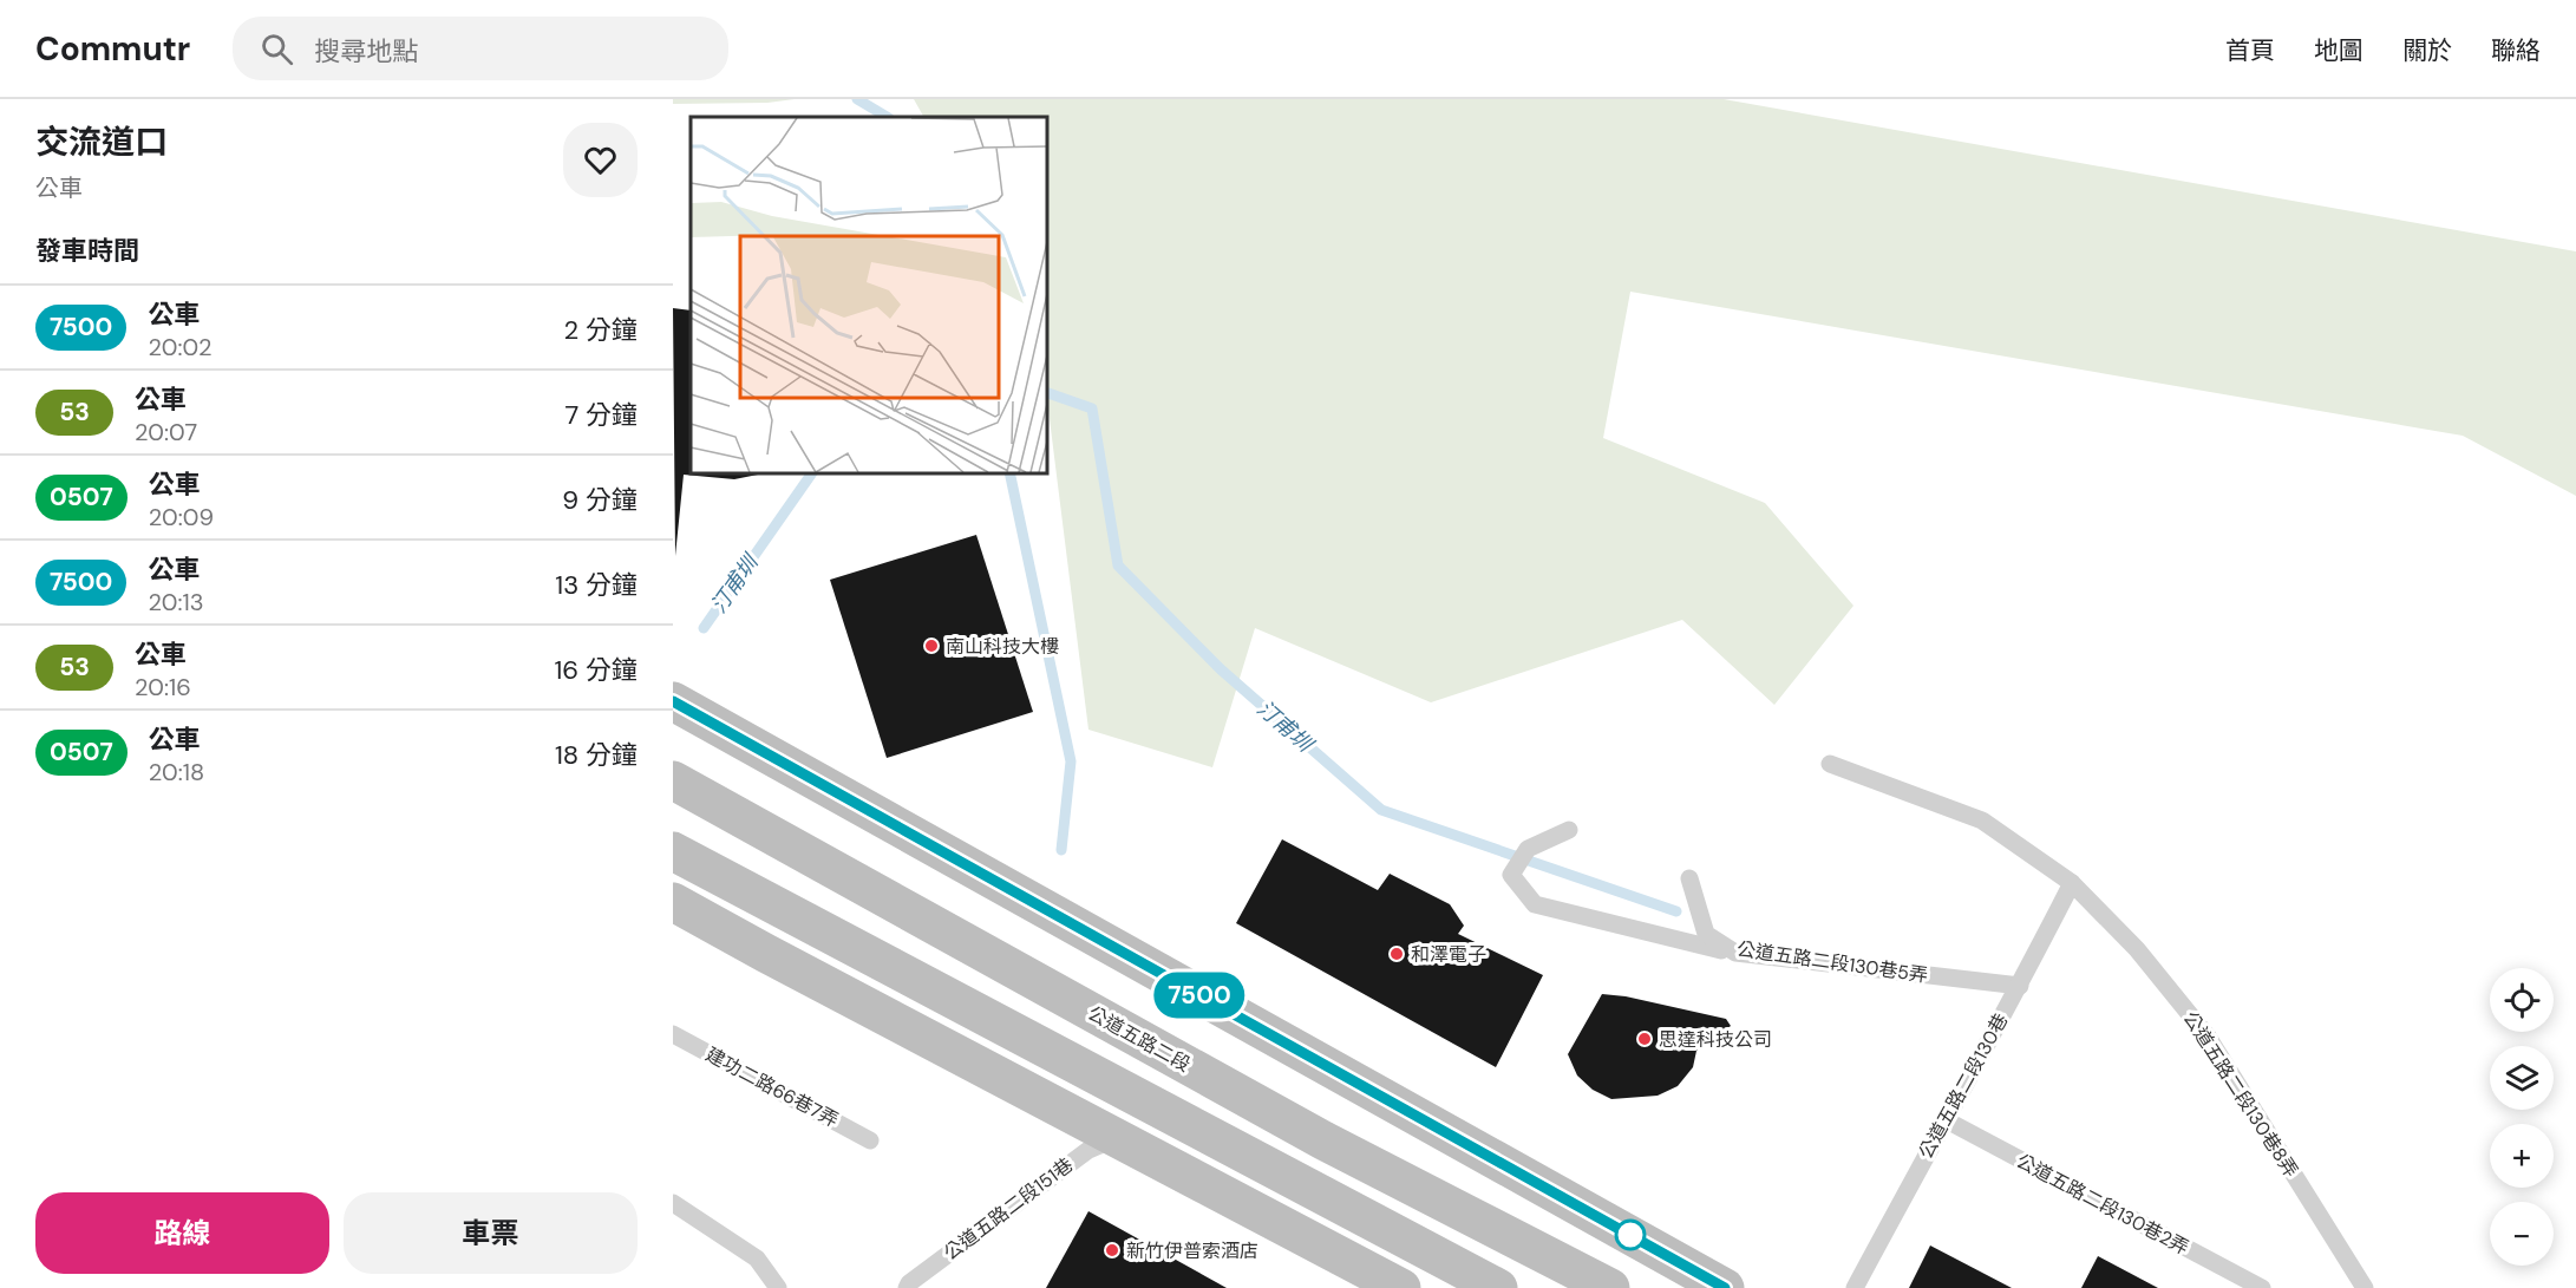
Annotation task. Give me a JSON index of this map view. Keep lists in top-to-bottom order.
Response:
{
  "streets": {
    "street": ["公道五路二段"],
    "lane": [
      "公道五路二段130巷5弄",
      "公道五路二段130巷",
      "建功二路66巷7弄",
      "公道五路二段130巷8弄",
      "公道五路二段130巷2弄",
      "公道五路二段151巷"
    ]
  },
  "crossings": [
    ["公道五路二段130巷5弄", "公道五路二段130巷"],
    ["公道五路二段130巷", "公道五路二段130巷8弄"],
    ["公道五路二段130巷", "公道五路二段130巷2弄"]
  ],
  "water": ["汀甫圳"],
  "places": [
    "南山科技大樓",
    "和澤電子",
    "思達科技公司",
    "新竹伊普索酒店"
  ],
  "lines": ["bus line 7500"],
  "page": {
    "header": "Commutr",
    "search": "搜尋地點",
    "nav": [
      "首頁",
      "地圖",
      "關於",
      "聯絡"
    ],
    "heading": [
      ["交流道口", "公車"],
      "發車時間"
    ],
    "on_map": "7500",
    "list": [
      {
        "mark": "7500",
        "name": "公車",
        "note": "20:02",
        "value": "2 分鐘"
      },
      {
        "mark": "53",
        "name": "公車",
        "note": "20:07",
        "value": "7 分鐘"
      },
      {
        "mark": "0507",
        "name": "公車",
        "note": "20:09",
        "value": "9 分鐘"
      },
      {
        "mark": "7500",
        "name": "公車",
        "note": "20:13",
        "value": "13 分鐘"
      },
      {
        "mark": "53",
        "name": "公車",
        "note": "20:16",
        "value": "16 分鐘"
      },
      {
        "mark": "0507",
        "name": "公車",
        "note": "20:18",
        "value": "18 分鐘"
      }
    ],
    "map_buttons": ["+", "−"],
    "buttons": ["路線", "車票"]
  }
}
